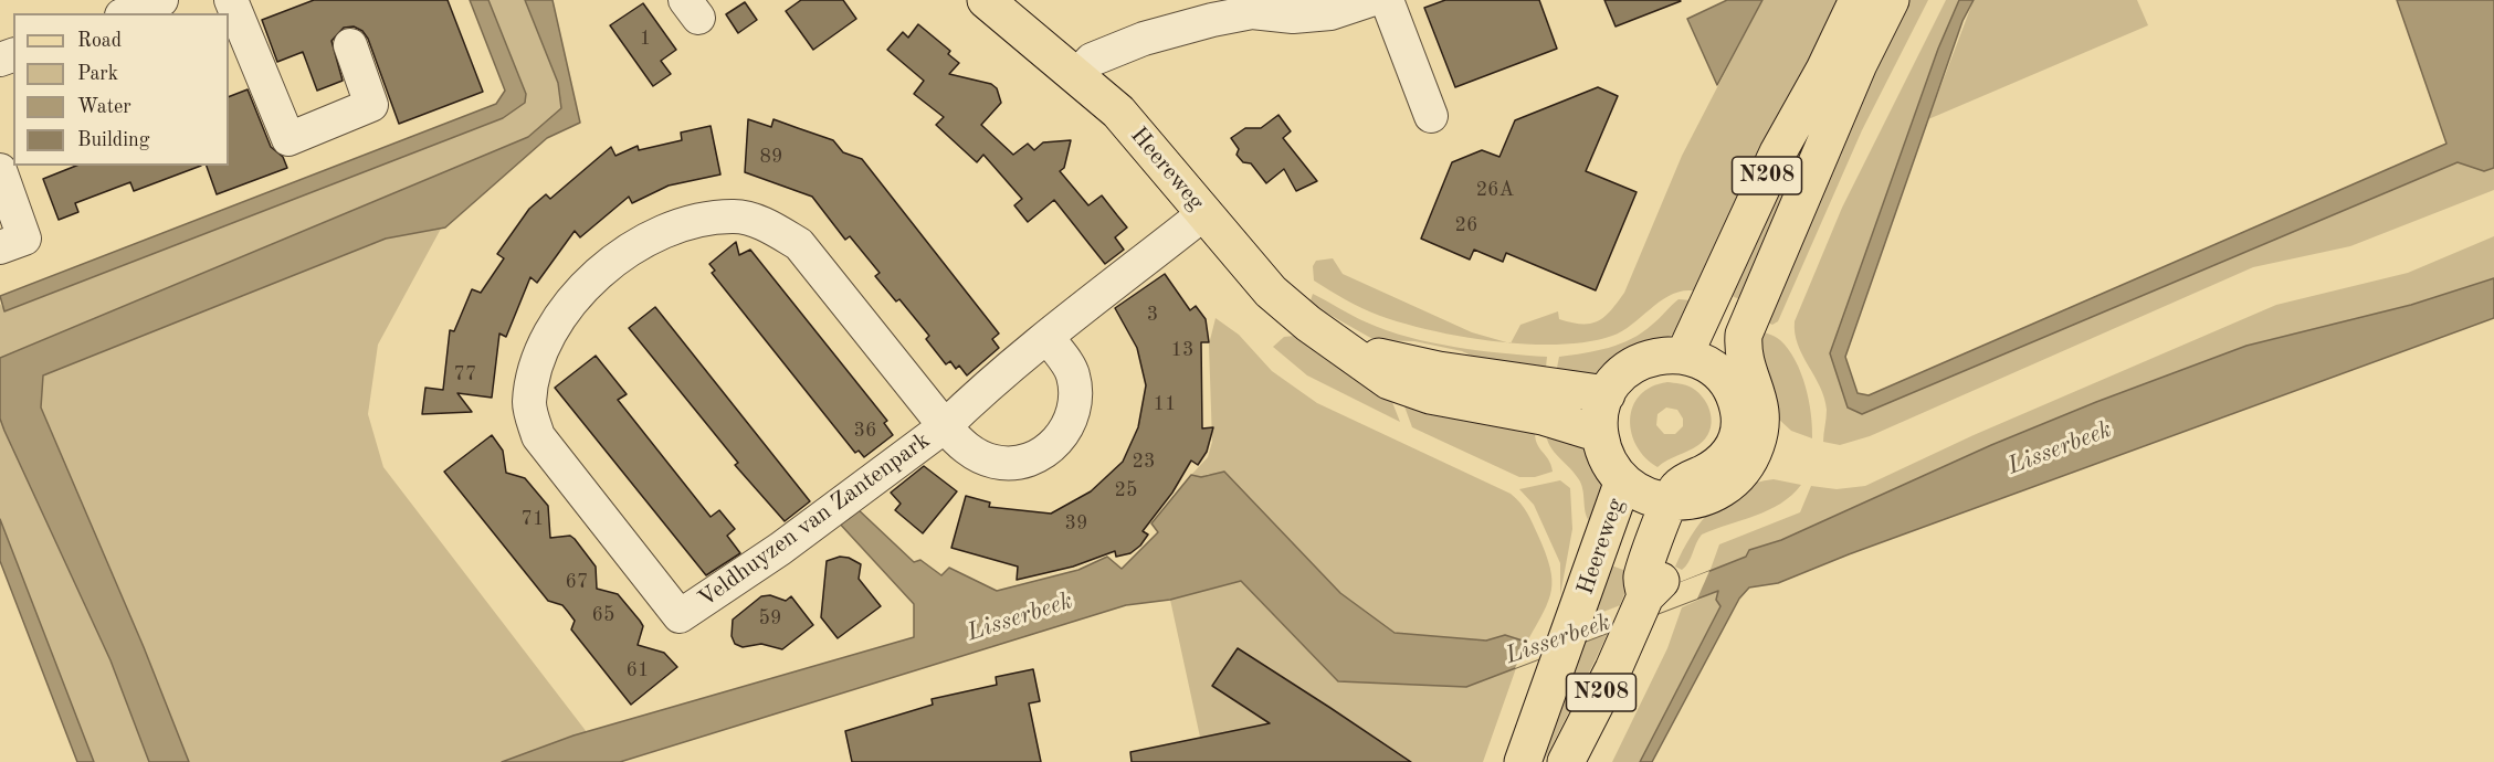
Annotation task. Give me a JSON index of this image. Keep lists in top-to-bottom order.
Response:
{
  "streets": {
    "main road": ["Heereweg", "N208"],
    "street": ["Veldhuyzen van Zantenpark"]
  },
  "crossings": [
    ["Heereweg", "N208"],
    ["Heereweg", "Veldhuyzen van Zantenpark"]
  ],
  "water": ["Lisserbeek"],
  "house_numbers": [
    "1",
    "89",
    "26A",
    "26",
    "3",
    "13",
    "77",
    "11",
    "36",
    "23",
    "25",
    "71",
    "39",
    "67",
    "65",
    "59",
    "61"
  ],
  "legend": [
    "Road",
    "Park",
    "Water",
    "Building"
  ]
}
